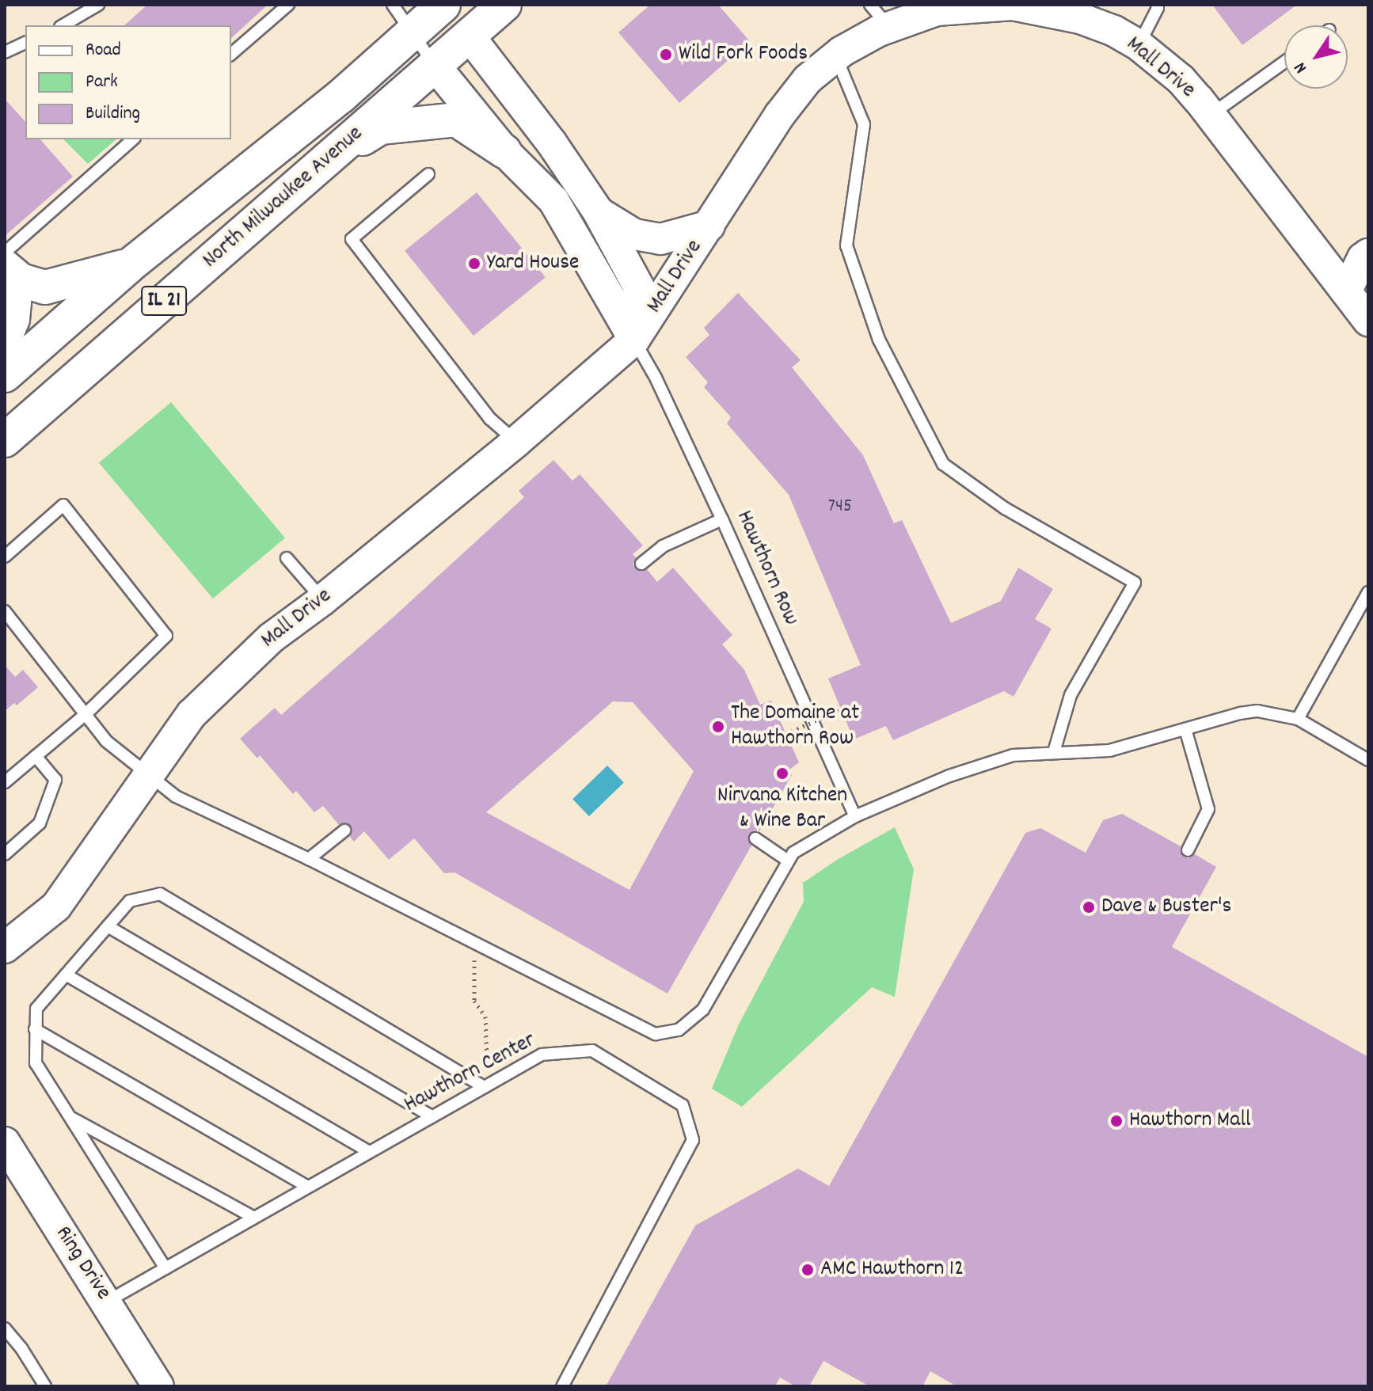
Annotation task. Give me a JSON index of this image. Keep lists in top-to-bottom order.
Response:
{
  "streets": {
    "main road": ["North Milwaukee Avenue", "IL 21"],
    "street": ["Mall Drive", "Ring Drive"],
    "lane": ["Hawthorn Row", "Hawthorn Center"]
  },
  "crossings": [
    ["Mall Drive", "Hawthorn Row"],
    ["North Milwaukee Avenue", "IL 21"],
    ["Hawthorn Center", "Ring Drive"]
  ],
  "places": [
    "Wild Fork Foods",
    "Yard House",
    "The Domaine at Hawthorn Row",
    "Nirvana Kitchen & Wine Bar",
    "Dave & Buster's",
    "Hawthorn Mall",
    "AMC Hawthorn 12"
  ],
  "house_numbers": ["745"],
  "legend": ["Road", "Park", "Building"],
  "north": "bottom left"
}
